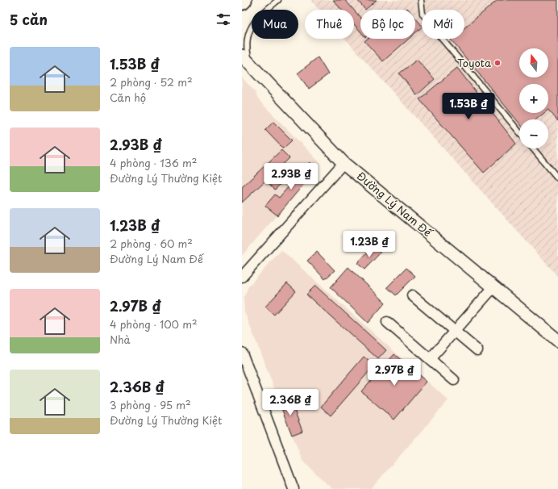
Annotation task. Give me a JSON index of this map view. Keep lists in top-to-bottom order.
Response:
{
  "streets": {
    "street": ["Đường Lý Nam Đế"]
  },
  "places": ["Toyota"],
  "north": "top",
  "page": {
    "heading": "5 căn",
    "chip": [
      "Mua",
      "Thuê",
      "Bộ lọc",
      "Mới"
    ],
    "list": [
      {
        "name": "1.53B ₫",
        "note": "2 phòng · 52 m² · Căn hộ"
      },
      {
        "name": "2.93B ₫",
        "note": "4 phòng · 136 m² · Đường Lý Thường Kiệt"
      },
      {
        "name": "1.23B ₫",
        "note": "2 phòng · 60 m² · Đường Lý Nam Đế"
      },
      {
        "name": "2.97B ₫",
        "note": "4 phòng · 100 m² · Nhà"
      },
      {
        "name": "2.36B ₫",
        "note": "3 phòng · 95 m² · Đường Lý Thường Kiệt"
      }
    ],
    "map_buttons": ["+", "−"],
    "price": [
      "1.53B ₫",
      "2.93B ₫",
      "1.23B ₫",
      "2.97B ₫",
      "2.36B ₫"
    ]
  }
}
